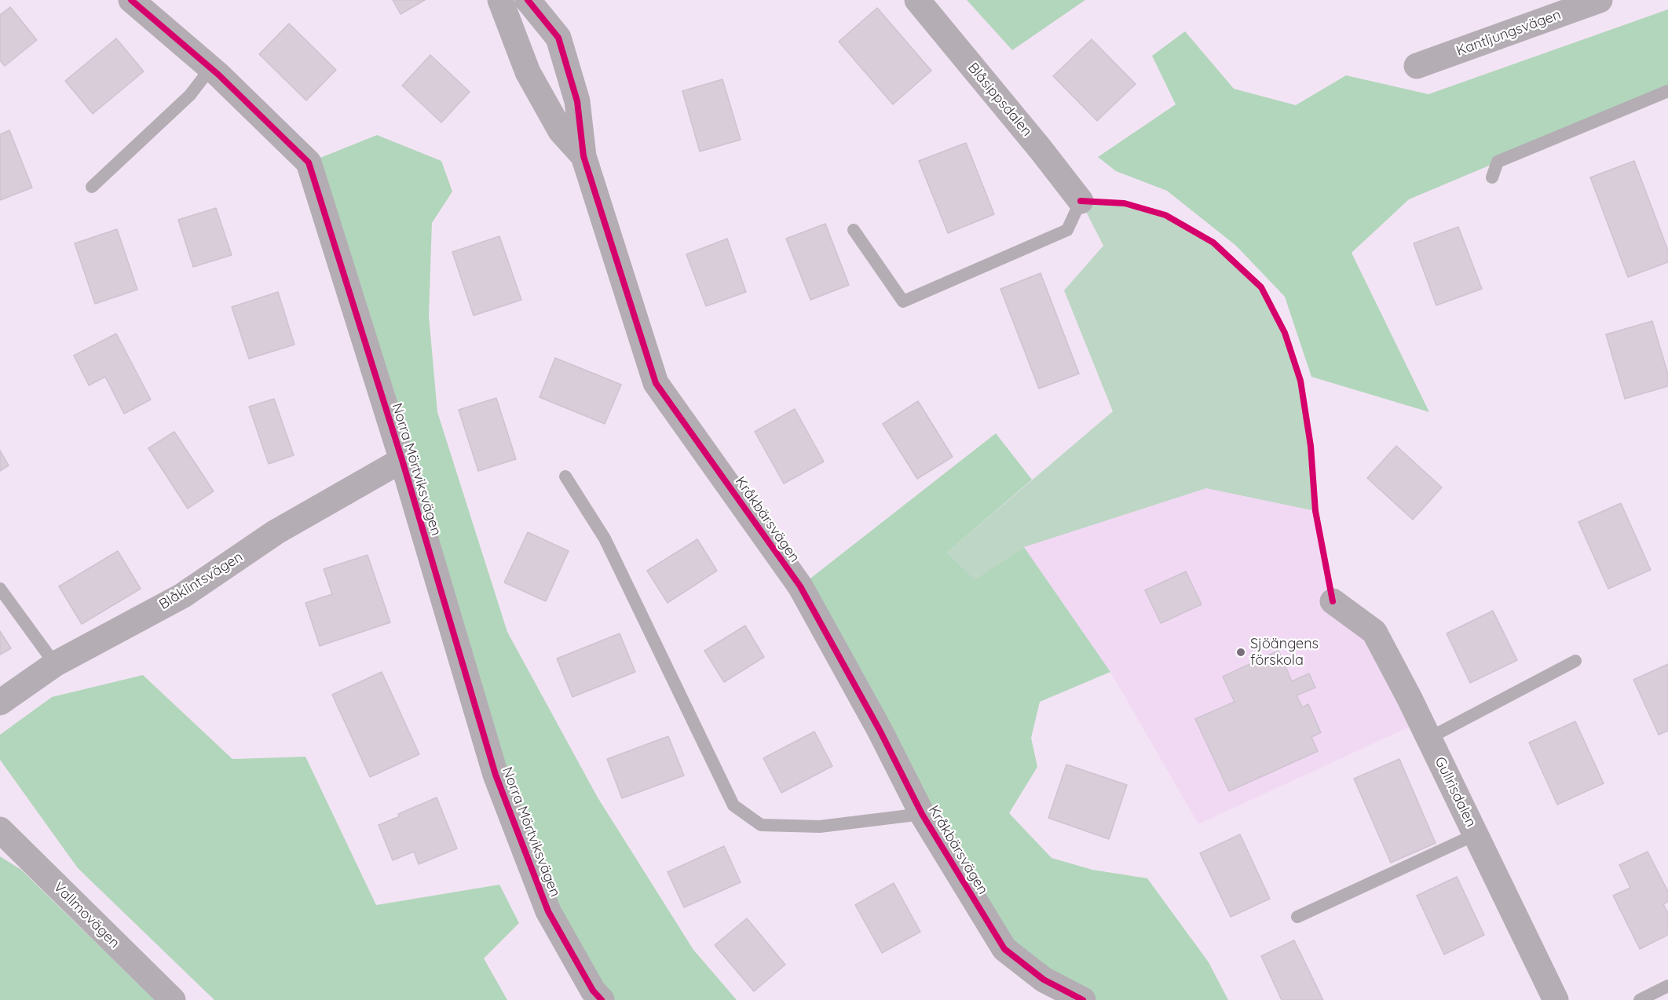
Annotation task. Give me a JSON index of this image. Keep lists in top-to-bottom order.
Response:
{
  "streets": {
    "street": [
      "Kantljungsvägen",
      "Blåsippsdalen",
      "Norra Mörtviksvägen",
      "Kråkbärsvägen",
      "Blåklintsvägen",
      "Gullrisdalen",
      "Vallmovägen"
    ]
  },
  "crossings": [
    ["Norra Mörtviksvägen", "Blåklintsvägen"]
  ],
  "places": ["Sjöängens förskola"]
}
